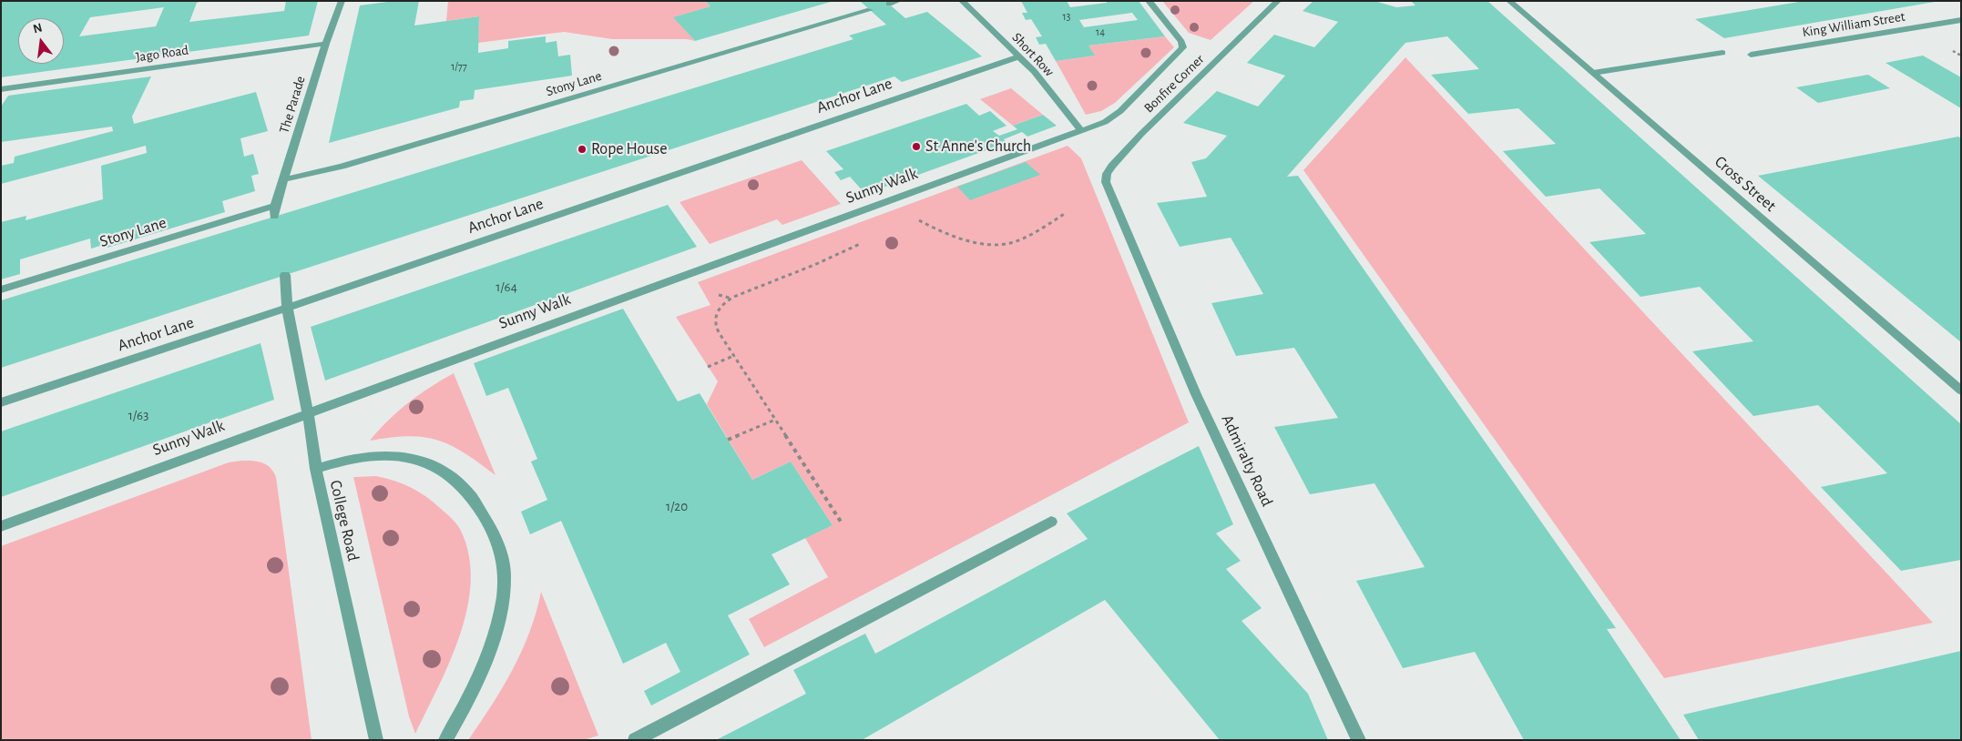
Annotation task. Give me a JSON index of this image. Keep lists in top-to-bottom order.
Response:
{
  "streets": {
    "street": [
      "King William Street",
      "Jago Road",
      "Short Row",
      "Stony Lane",
      "Bonfire Corner",
      "Anchor Lane",
      "The Parade",
      "Cross Street",
      "Sunny Walk",
      "Admiralty Road",
      "College Road"
    ]
  },
  "crossings": [
    ["Jago Road", "The Parade"],
    ["Short Row", "Anchor Lane"],
    ["Short Row", "Sunny Walk"],
    ["Stony Lane", "The Parade"],
    ["Bonfire Corner", "Admiralty Road"],
    ["Anchor Lane", "College Road"],
    ["Sunny Walk", "College Road"]
  ],
  "places": ["St Anne's Church", "Rope House"],
  "house_numbers": [
    "13",
    "14",
    "1/77",
    "1/64",
    "1/63",
    "1/20"
  ],
  "north": "top"
}
